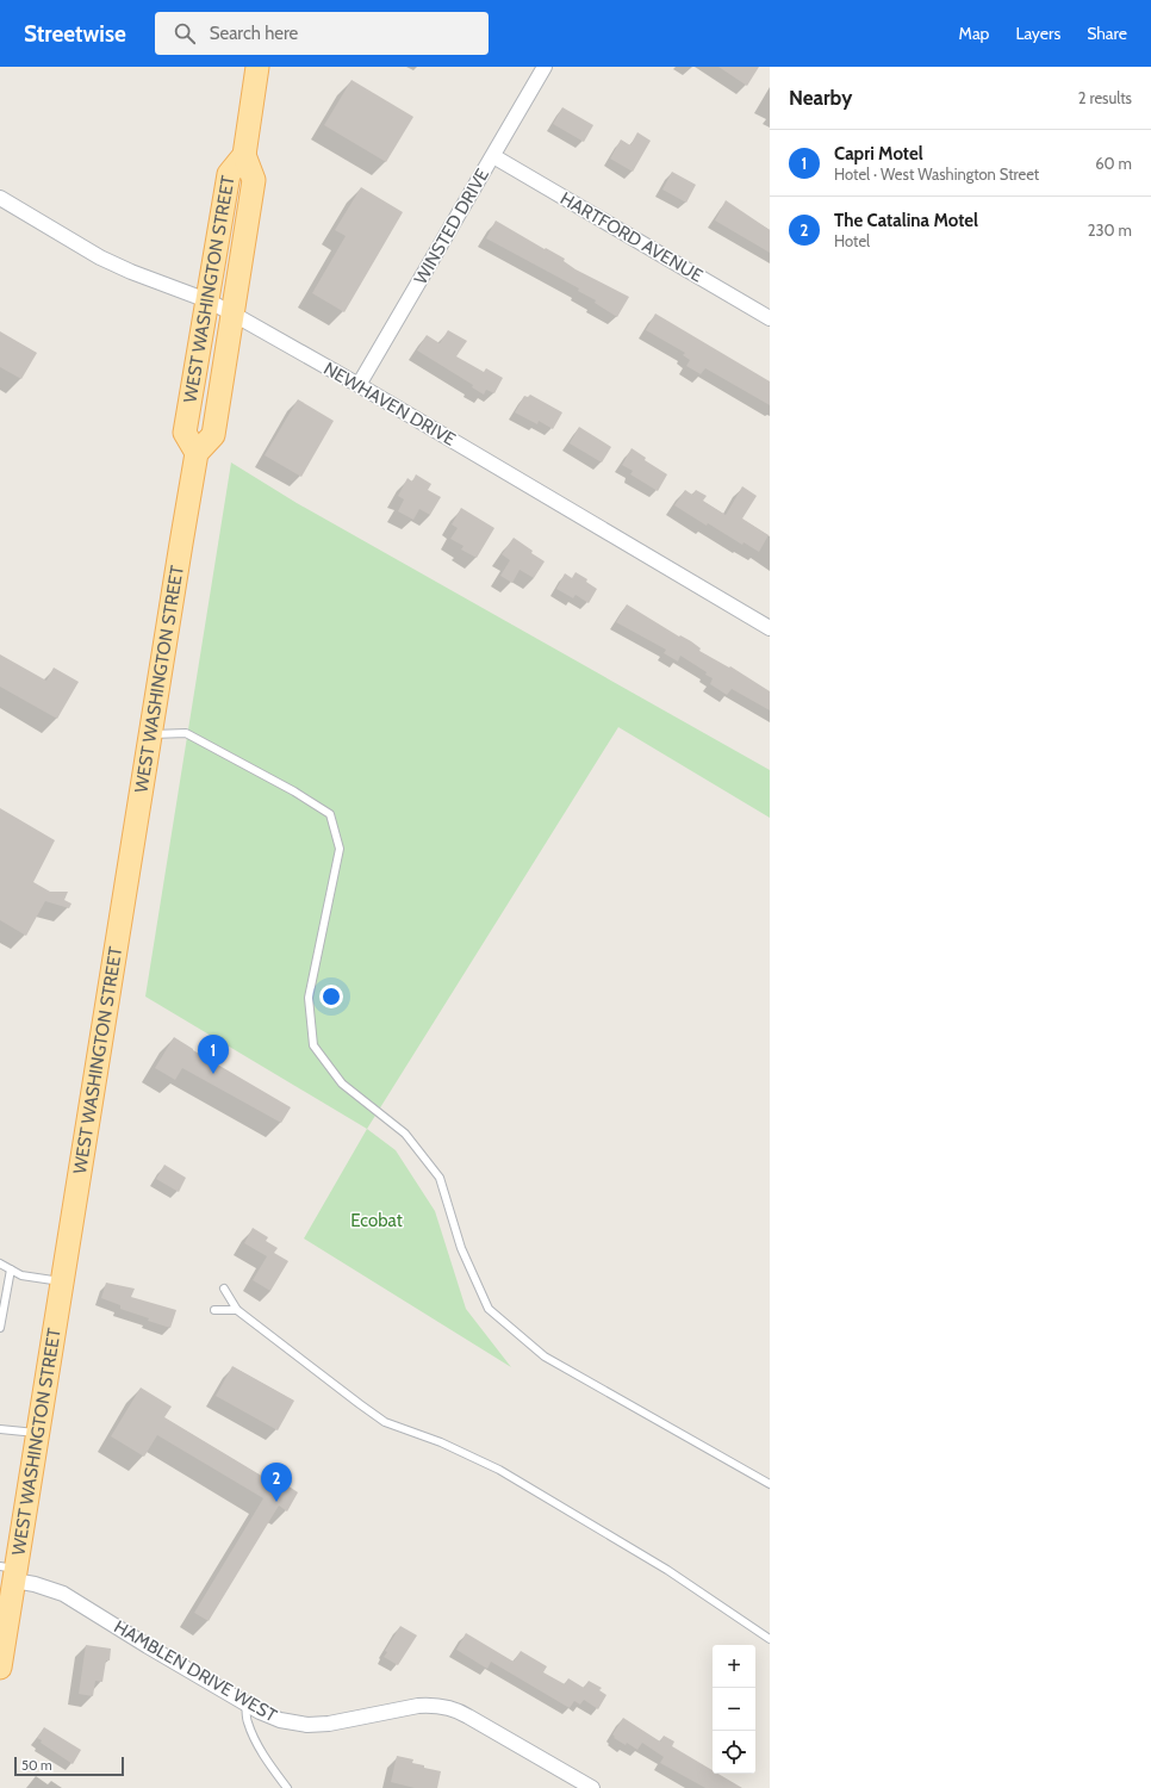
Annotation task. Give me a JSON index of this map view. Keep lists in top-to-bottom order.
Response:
{
  "streets": {
    "main road": ["WEST WASHINGTON STREET"],
    "street": [
      "WINSTED DRIVE",
      "HARTFORD AVENUE",
      "NEWHAVEN DRIVE",
      "HAMBLEN DRIVE WEST"
    ]
  },
  "crossings": [
    ["WINSTED DRIVE", "HARTFORD AVENUE"],
    ["WINSTED DRIVE", "NEWHAVEN DRIVE"],
    ["WEST WASHINGTON STREET", "NEWHAVEN DRIVE"],
    ["WEST WASHINGTON STREET", "HAMBLEN DRIVE WEST"]
  ],
  "parks": ["Ecobat"],
  "scale_bar": "50 m",
  "page": {
    "header": "Streetwise",
    "search": "Search here",
    "nav": ["Map", "Layers", "Share"],
    "heading": ["Nearby", "2 results"],
    "list": [
      {
        "mark": "1",
        "name": "Capri Motel",
        "note": "Hotel · West Washington Street",
        "value": "60 m"
      },
      {
        "mark": "2",
        "name": "The Catalina Motel",
        "note": "Hotel",
        "value": "230 m"
      }
    ],
    "pins": ["1", "2"],
    "map_buttons": ["+", "−"],
    "scale": "50 m"
  }
}
